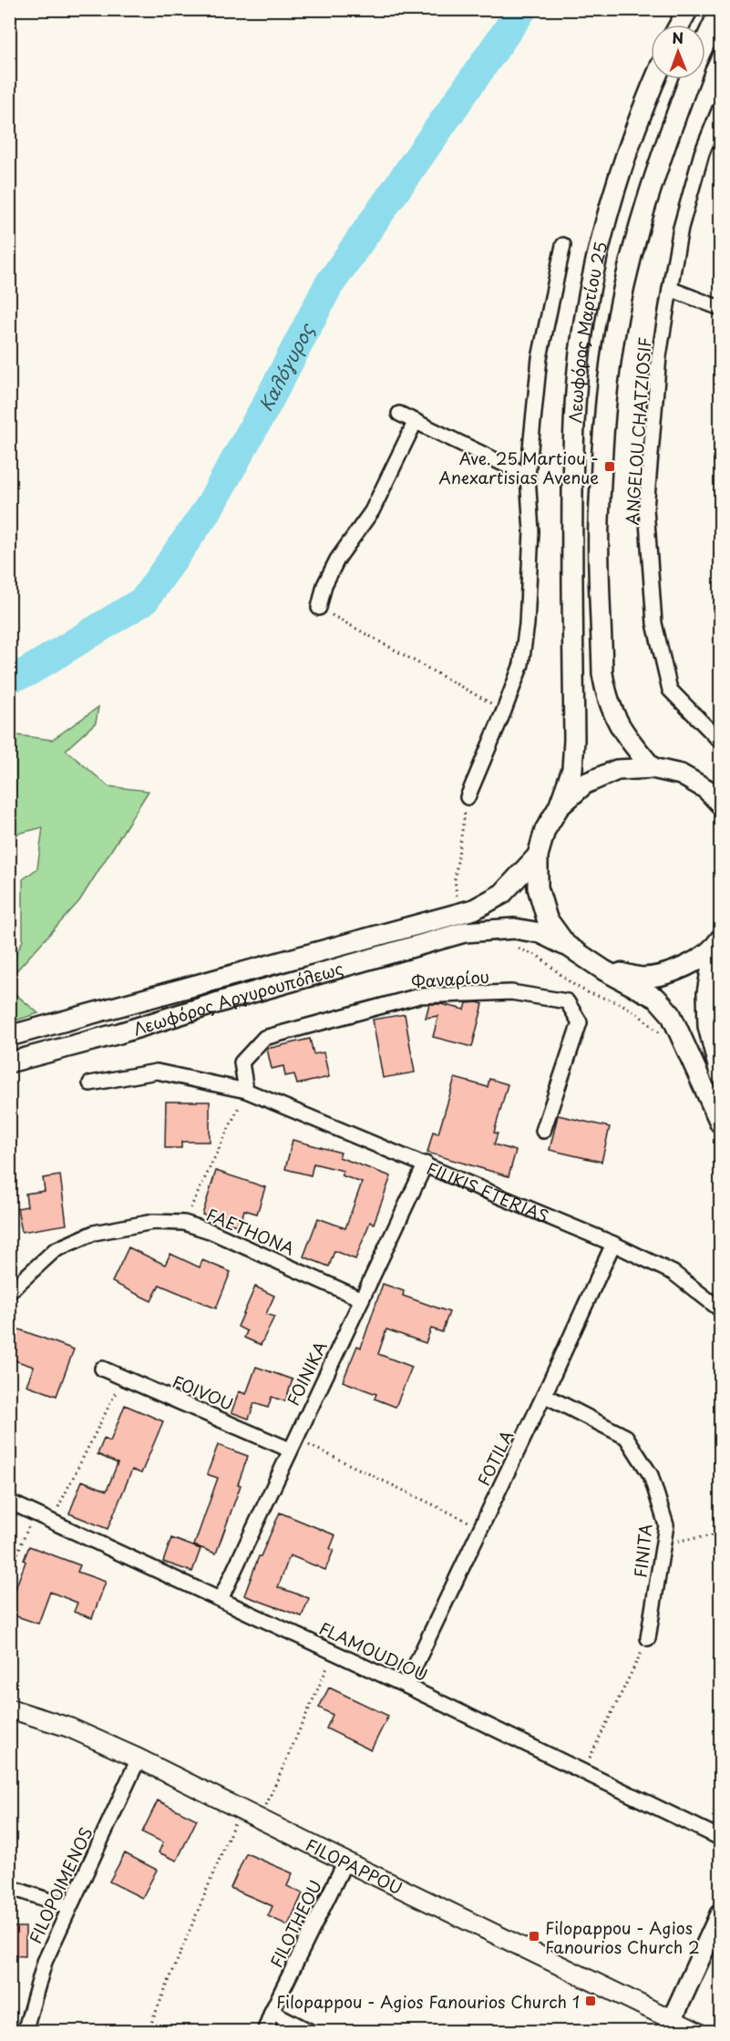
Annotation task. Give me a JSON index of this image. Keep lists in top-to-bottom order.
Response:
{
  "streets": {
    "main road": ["Λεωφόρος Μαρτίου 25", "Λεωφόρος Αργυρουπόλεως"],
    "street": [
      "ANGELOU CHATZIOSIF",
      "Φαναρίου",
      "FILIKIS ETERIAS",
      "FAETHONA",
      "FOINIKA",
      "FOIVOU",
      "FOTILA",
      "FINITA",
      "FLAMOUDIOU",
      "FILOPAPPOU",
      "FILOPOIMENOS",
      "FILOTHEOU"
    ]
  },
  "crossings": [
    ["Φαναρίου", "FILIKIS ETERIAS"],
    ["FILIKIS ETERIAS", "FOINIKA"],
    ["FILIKIS ETERIAS", "FOTILA"],
    ["FAETHONA", "FOINIKA"],
    ["FOINIKA", "FOIVOU"],
    ["FOINIKA", "FLAMOUDIOU"],
    ["FOTILA", "FINITA"],
    ["FOTILA", "FLAMOUDIOU"],
    ["FILOPAPPOU", "FILOPOIMENOS"],
    ["FILOPAPPOU", "FILOTHEOU"]
  ],
  "water": ["Καλόγυρος"],
  "places": {
    "transit": ["Ave. 25 Martiou - Anexartisias Avenue", "Filopappou - Agios Fanourios Church 2", "Filopappou - Agios Fanourios Church 1"]
  },
  "north": "top"
}
